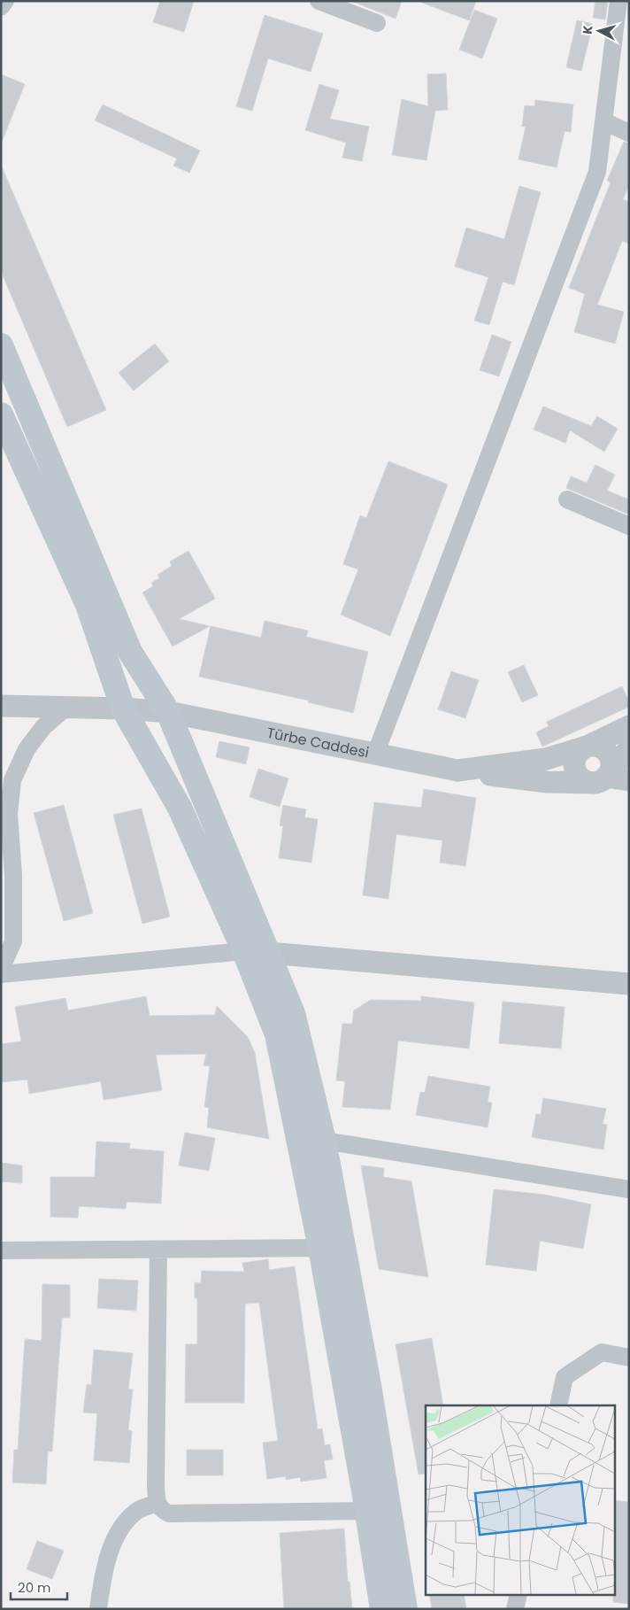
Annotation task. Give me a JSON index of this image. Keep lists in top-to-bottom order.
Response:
{
  "streets": {
    "street": ["Türbe Caddesi"]
  },
  "scale_bar": "20 m",
  "north": "left"
}
